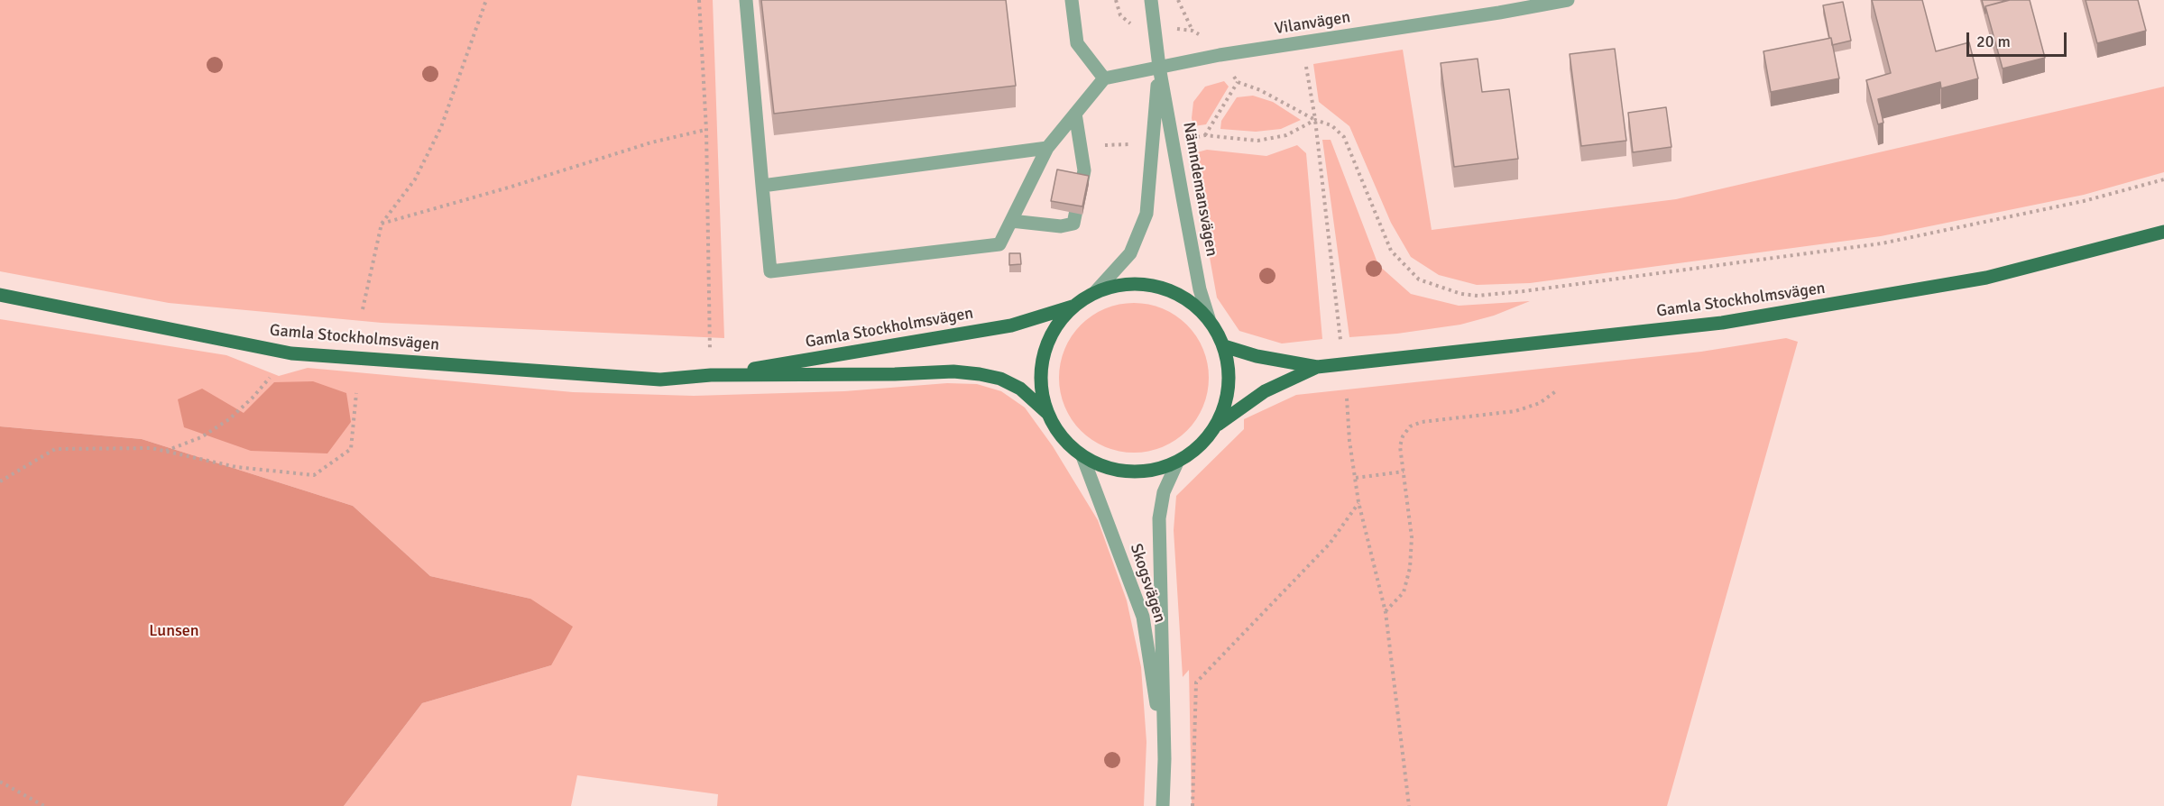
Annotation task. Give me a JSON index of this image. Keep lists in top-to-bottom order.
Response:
{
  "streets": {
    "main road": ["Gamla Stockholmsvägen"],
    "street": ["Vilanvägen", "Nämndemansvägen", "Skogsvägen"]
  },
  "crossings": [
    ["Vilanvägen", "Nämndemansvägen"],
    ["Nämndemansvägen", "Gamla Stockholmsvägen"],
    ["Nämndemansvägen", "Skogsvägen"],
    ["Gamla Stockholmsvägen", "Skogsvägen"]
  ],
  "parks": ["Lunsen"],
  "scale_bar": "20 m"
}
